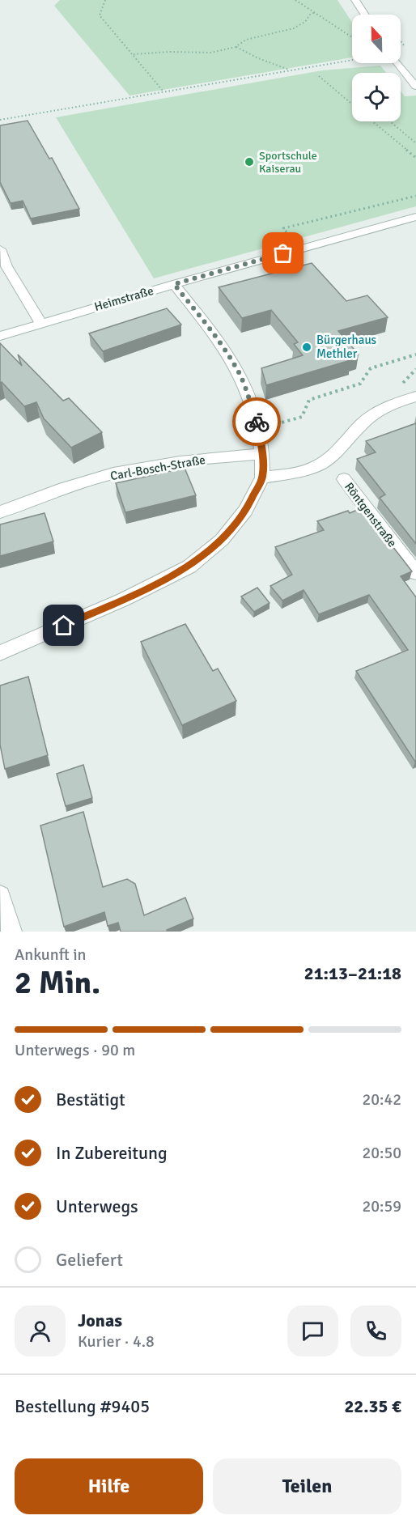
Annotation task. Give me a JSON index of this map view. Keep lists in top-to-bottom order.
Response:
{
  "streets": {
    "street": ["Heimstraße", "Carl-Bosch-Straße", "Röntgenstraße"]
  },
  "places": ["Sportschule Kaiserau", "Bürgerhaus Methler"],
  "north": "top",
  "page": {
    "heading": ["2 Min.", "Ankunft in", "21:13–21:18"],
    "panel": [
      "Jonas",
      "Kurier · 4.8",
      "Bestellung #9405",
      "22.35 €"
    ],
    "bar": "Unterwegs · 90 m",
    "list": [
      ["Bestätigt", "20:42"],
      ["In Zubereitung", "20:50"],
      ["Unterwegs", "20:59"],
      "Geliefert"
    ],
    "buttons": ["Hilfe", "Teilen"]
  }
}
